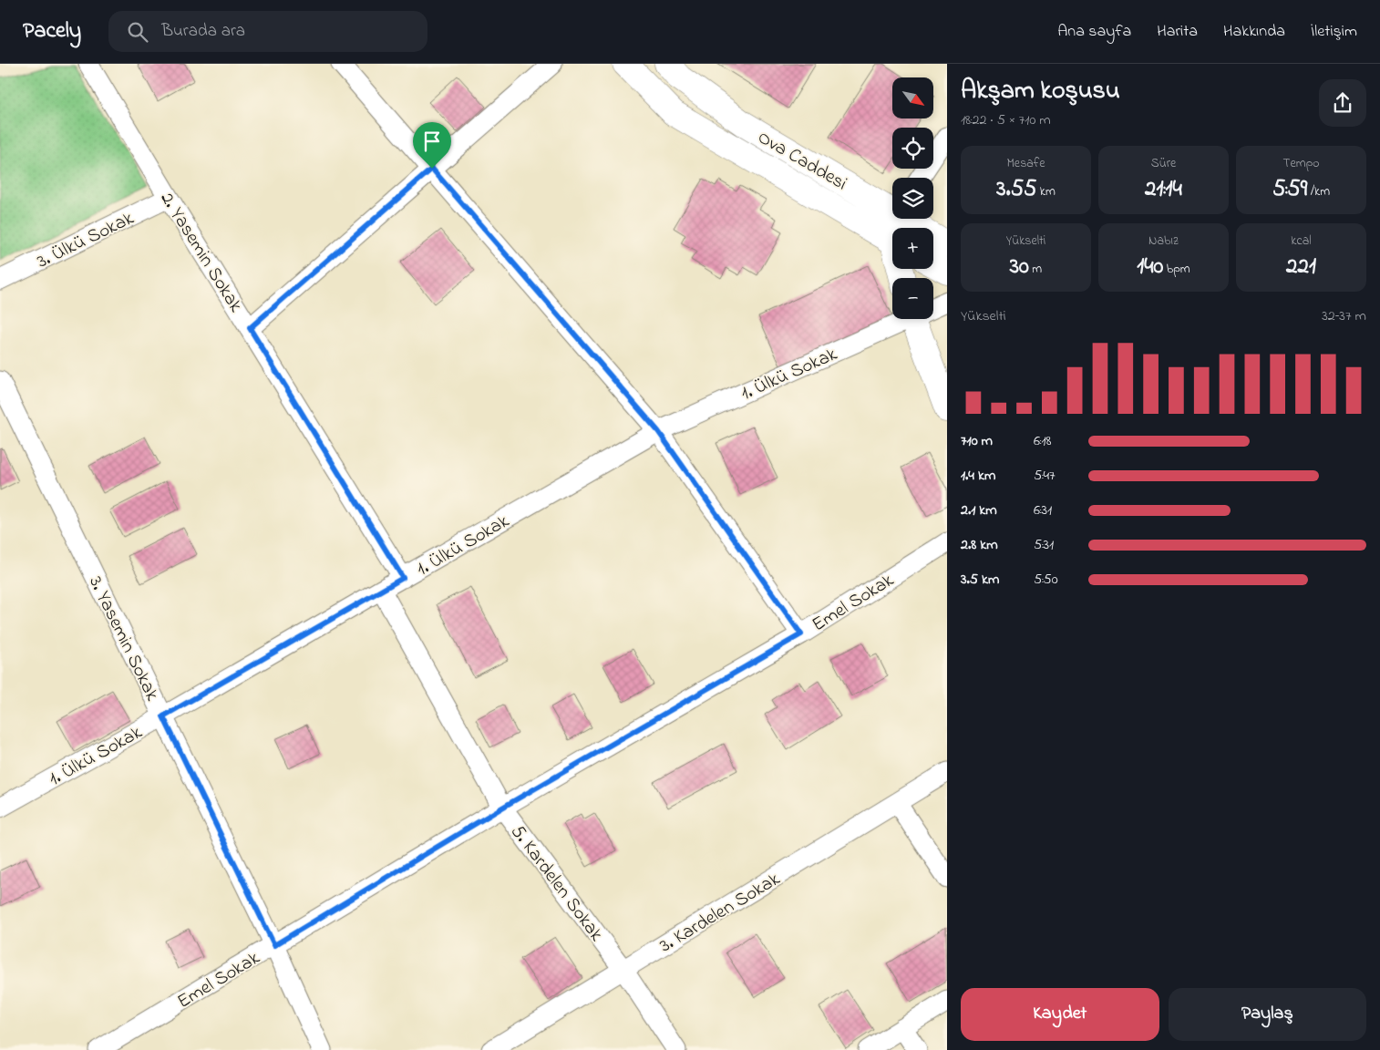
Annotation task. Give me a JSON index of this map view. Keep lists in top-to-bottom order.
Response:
{
  "streets": {
    "street": [
      "Ova Caddesi",
      "3. Ülkü Sokak",
      "2. Yasemin Sokak",
      "1. Ülkü Sokak",
      "Emel Sokak",
      "3. Yasemin Sokak",
      "5. Kardelen Sokak",
      "3. Kardelen Sokak"
    ]
  },
  "crossings": [
    ["3. Ülkü Sokak", "2. Yasemin Sokak"],
    ["2. Yasemin Sokak", "1. Ülkü Sokak"],
    ["1. Ülkü Sokak", "3. Yasemin Sokak"],
    ["1. Ülkü Sokak", "5. Kardelen Sokak"],
    ["Emel Sokak", "3. Yasemin Sokak"],
    ["Emel Sokak", "5. Kardelen Sokak"],
    ["5. Kardelen Sokak", "3. Kardelen Sokak"]
  ],
  "north": "bottom right",
  "page": {
    "header": "Pacely",
    "search": "Burada ara",
    "nav": [
      "Ana sayfa",
      "Harita",
      "Hakkında",
      "İletişim"
    ],
    "heading": ["Akşam koşusu", "18:22 · 5 × 710 m"],
    "map_buttons": ["+", "−"],
    "stats": [
      ["Mesafe", "3.55 km"],
      ["Süre", "21:14"],
      ["Tempo", "5:59 /km"],
      ["Yükselti", "30 m"],
      ["Nabız", "140 bpm"],
      ["kcal", "221"]
    ],
    "chart": ["Yükselti", "32–37 m"],
    "list": [
      {
        "name": "710 m",
        "note": "6:18"
      },
      {
        "name": "1.4 km",
        "note": "5:47"
      },
      {
        "name": "2.1 km",
        "note": "6:31"
      },
      {
        "name": "2.8 km",
        "note": "5:31"
      },
      {
        "name": "3.5 km",
        "note": "5:50"
      }
    ],
    "buttons": ["Kaydet", "Paylaş"]
  }
}
